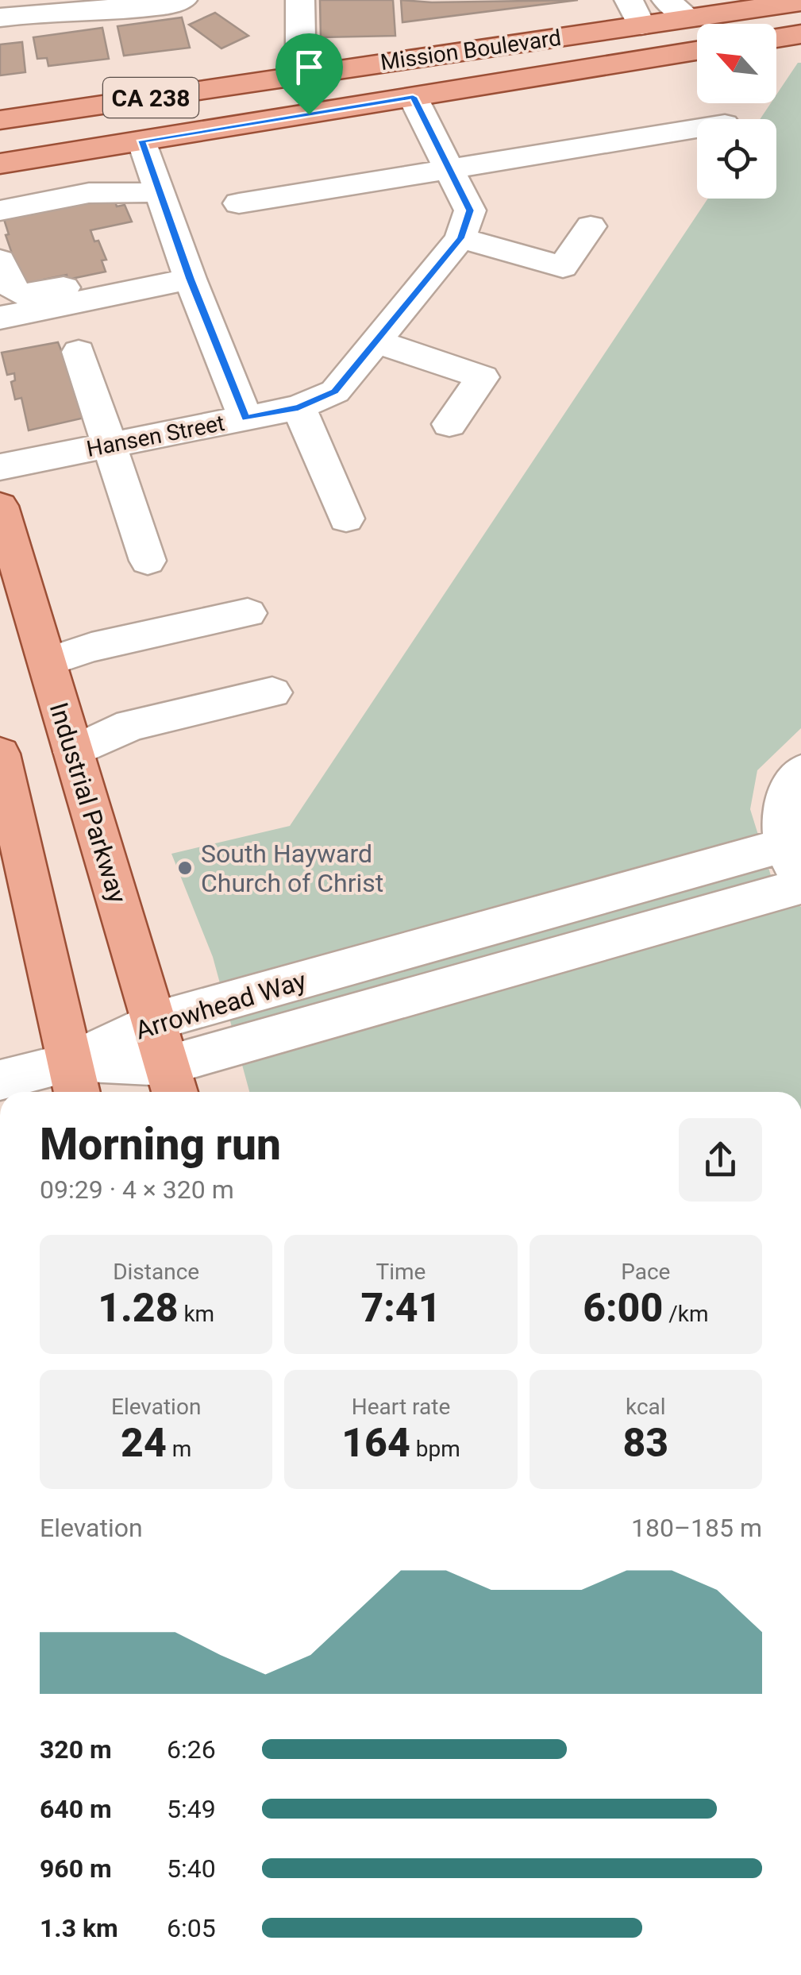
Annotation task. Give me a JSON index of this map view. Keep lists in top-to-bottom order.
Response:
{
  "streets": {
    "main road": ["Mission Boulevard", "CA 238", "Industrial Parkway"],
    "street": ["Hansen Street", "Arrowhead Way"]
  },
  "crossings": [
    ["Industrial Parkway", "Arrowhead Way"]
  ],
  "places": ["South Hayward Church of Christ"],
  "north": "top left",
  "page": {
    "heading": ["Morning run", "09:29 · 4 × 320 m"],
    "stats": [
      ["Distance", "1.28 km"],
      ["Time", "7:41"],
      ["Pace", "6:00 /km"],
      ["Elevation", "24 m"],
      ["Heart rate", "164 bpm"],
      ["kcal", "83"]
    ],
    "chart": ["Elevation", "180–185 m"],
    "list": [
      {
        "name": "320 m",
        "note": "6:26"
      },
      {
        "name": "640 m",
        "note": "5:49"
      },
      {
        "name": "960 m",
        "note": "5:40"
      },
      {
        "name": "1.3 km",
        "note": "6:05"
      }
    ]
  }
}
